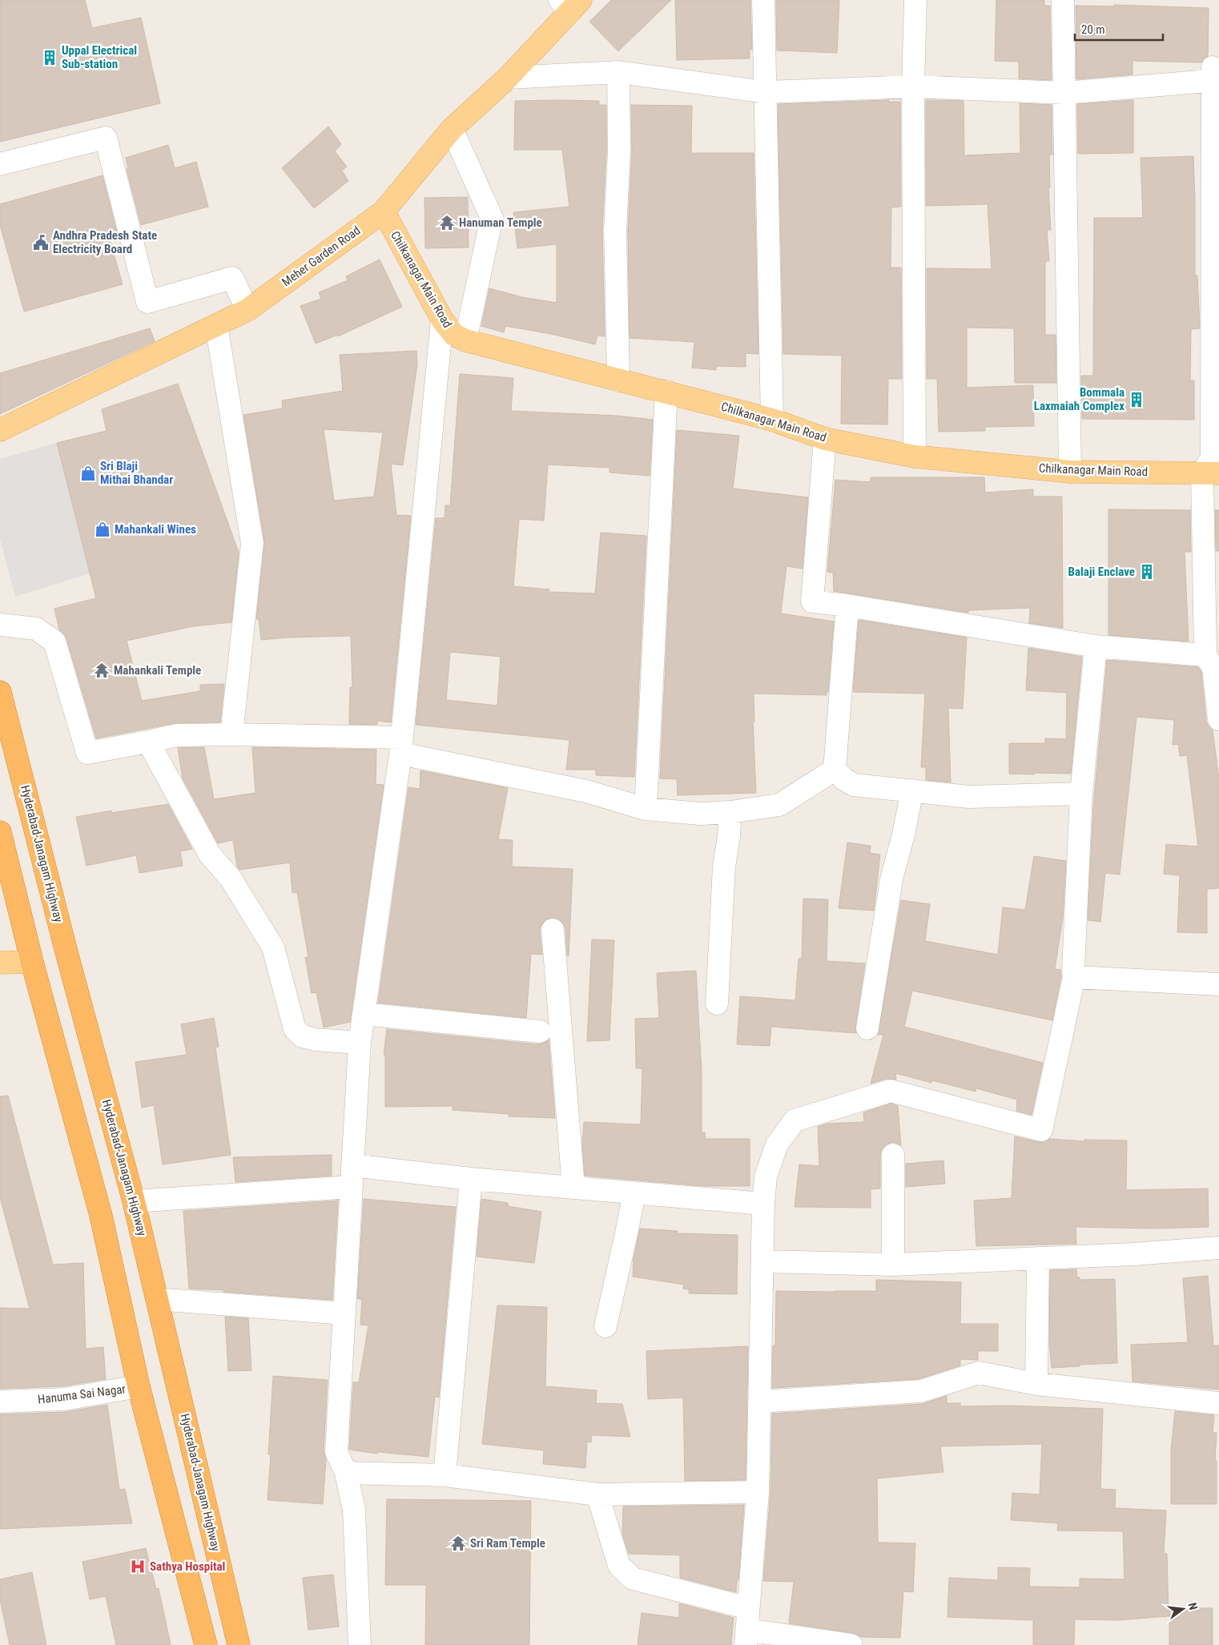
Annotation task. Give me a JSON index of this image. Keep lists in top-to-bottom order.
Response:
{
  "streets": {
    "highway": ["Hyderabad-Janagam Highway"],
    "main road": ["Meher Garden Road", "Chilkanagar Main Road"],
    "street": ["Hanuma Sai Nagar"]
  },
  "crossings": [
    ["Meher Garden Road", "Chilkanagar Main Road"]
  ],
  "places": {
    "building": ["Uppal Electrical Sub-station", "Bommala Laxmaiah Complex", "Balaji Enclave"],
    "temple": ["Hanuman Temple", "Mahankali Temple", "Sri Ram Temple"],
    "public building": ["Andhra Pradesh State Electricity Board"],
    "shop": ["Sri Blaji Mithai Bhandar", "Mahankali Wines"],
    "hospital": ["Sathya Hospital"]
  },
  "scale_bar": "20 m",
  "north": "right"
}
